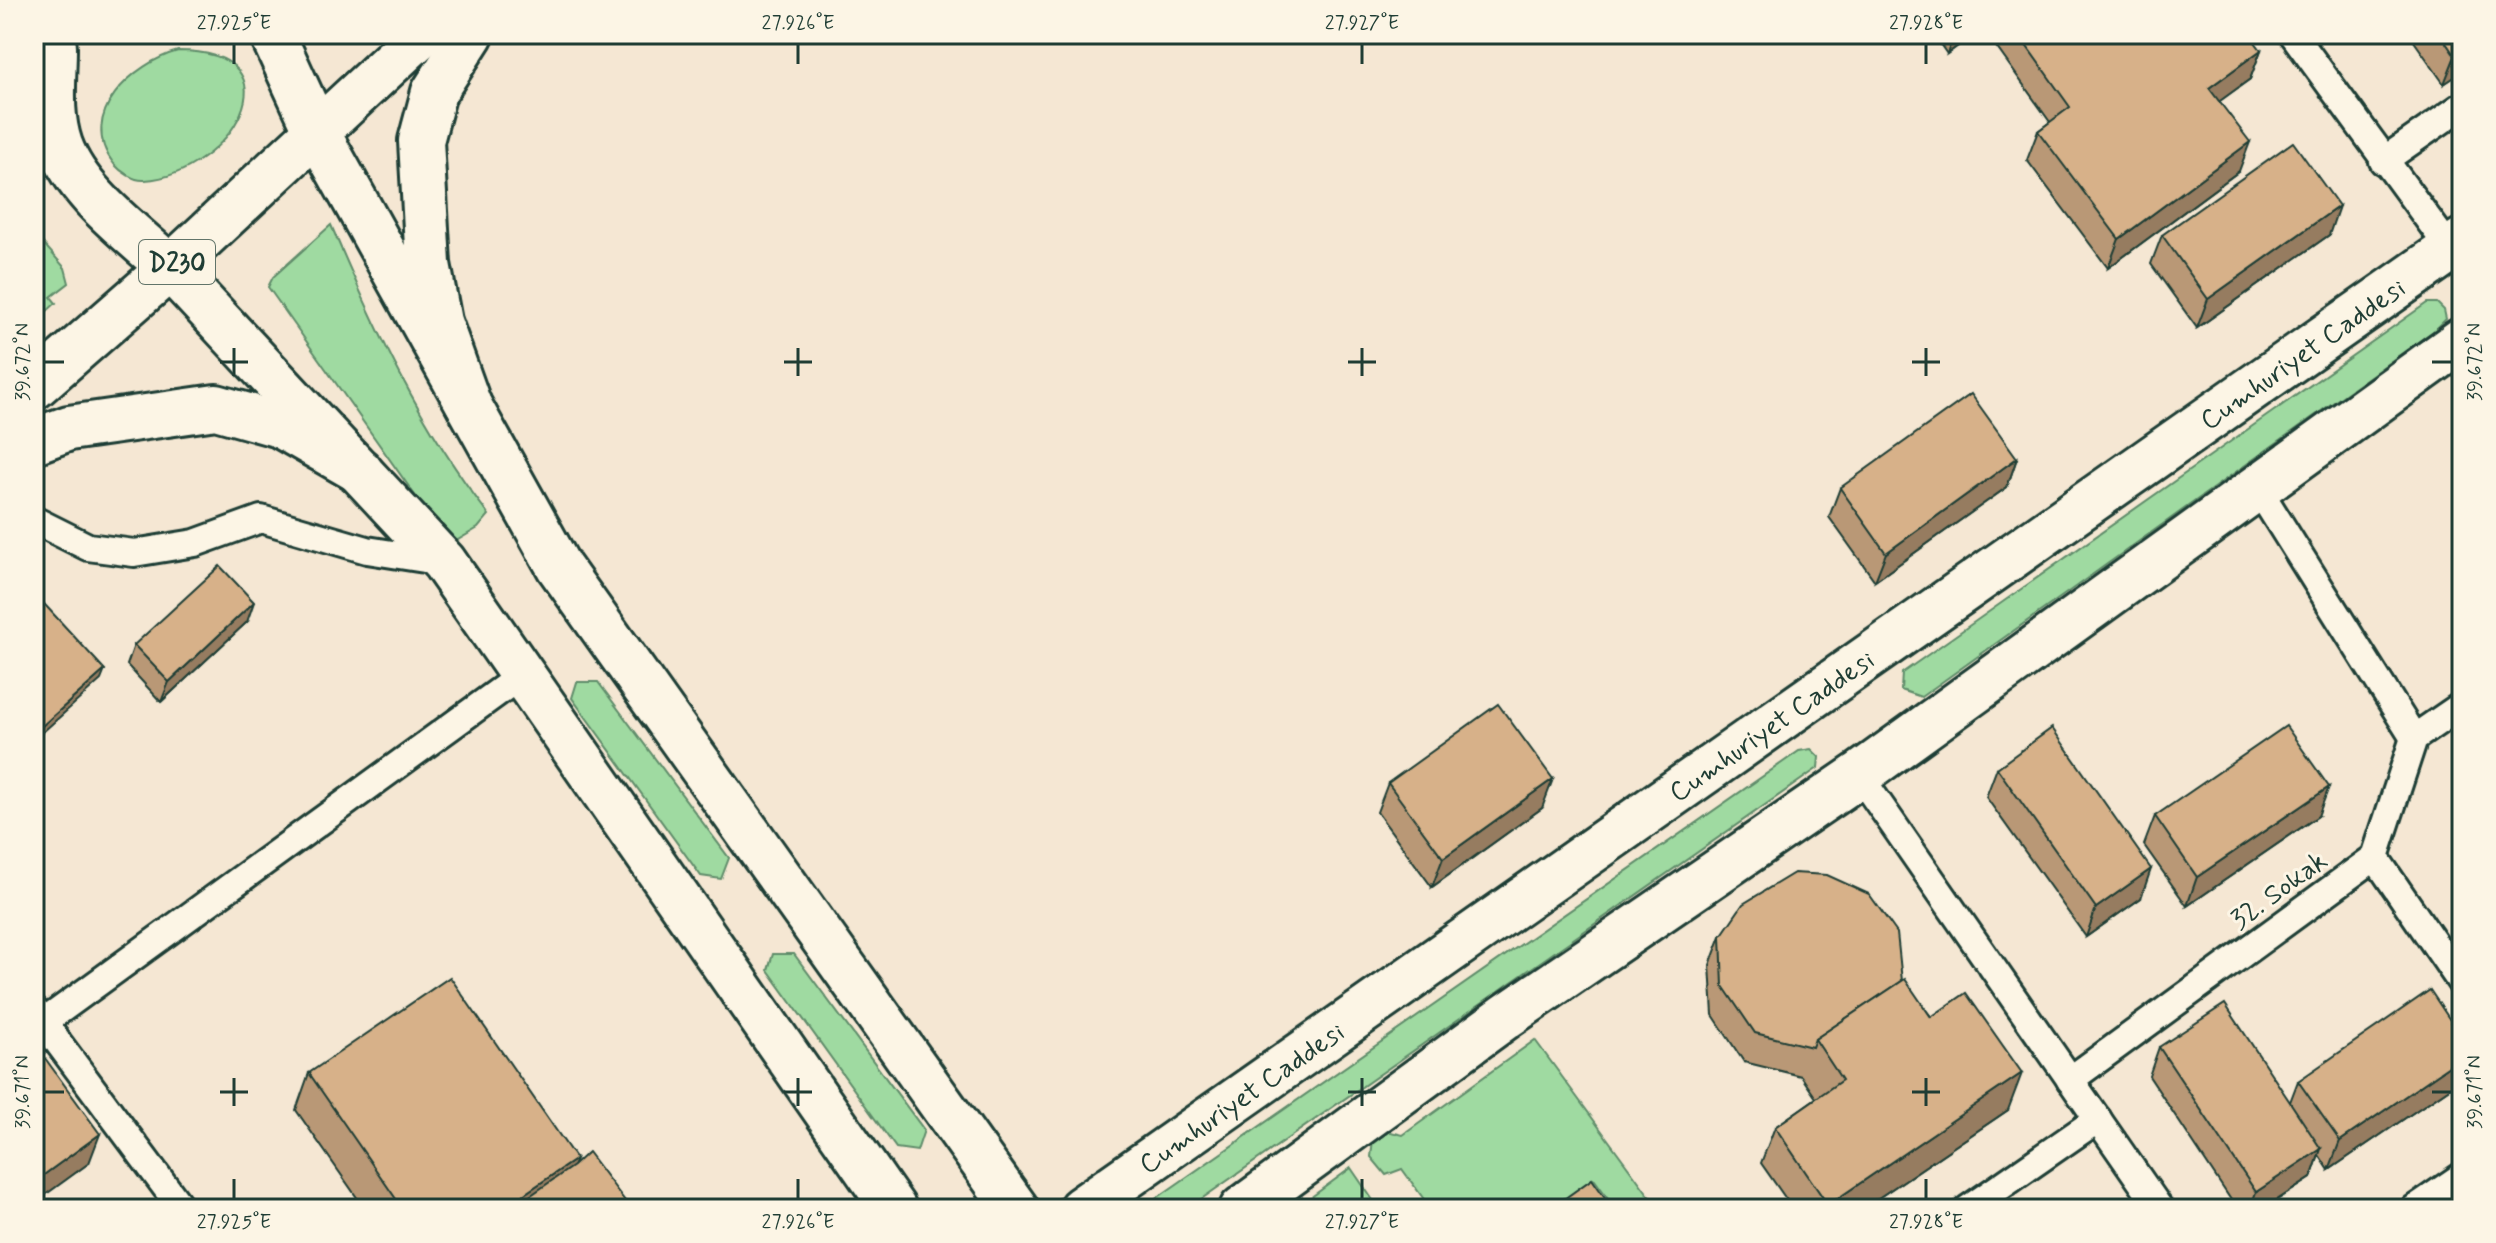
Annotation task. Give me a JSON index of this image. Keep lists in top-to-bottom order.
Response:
{
  "streets": {
    "main road": ["D230", "Cumhuriyet Caddesi"],
    "lane": ["32. Sokak"]
  },
  "coordinates": [
    "27.925°E",
    "27.926°E",
    "27.927°E",
    "27.928°E",
    "39.672°N",
    "39.671°N"
  ]
}
